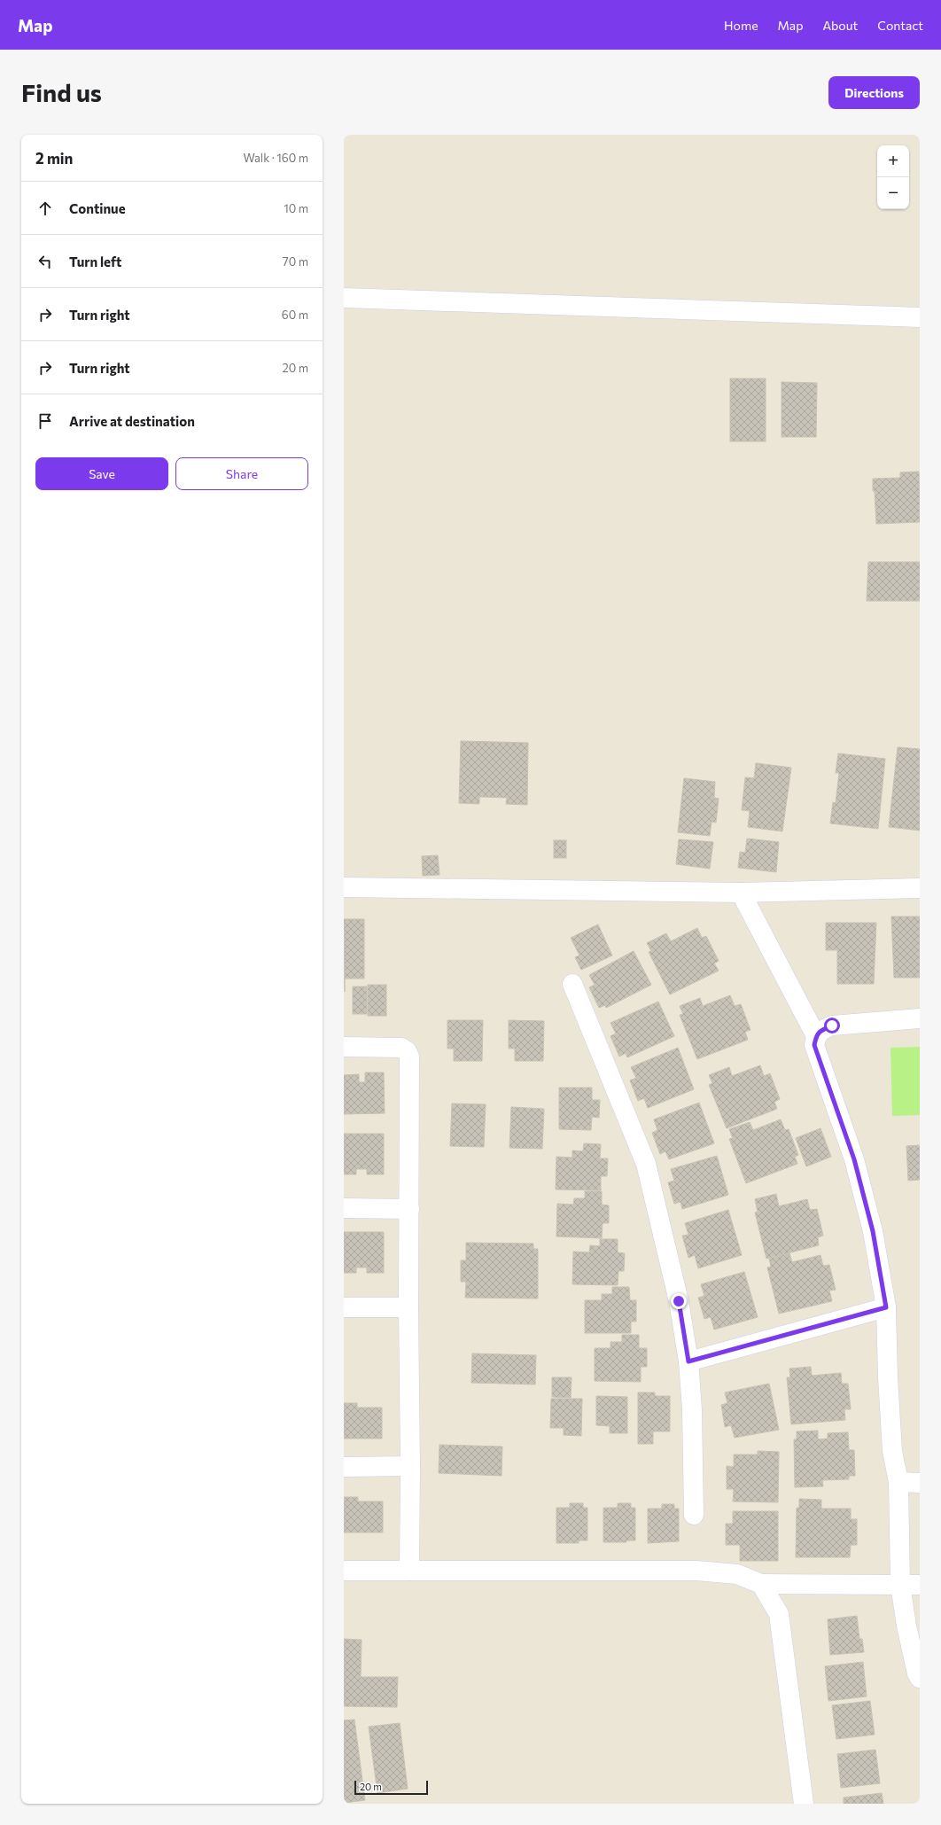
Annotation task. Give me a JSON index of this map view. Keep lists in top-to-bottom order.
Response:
{
  "scale_bar": "20 m",
  "page": {
    "header": "Map",
    "nav": [
      "Home",
      "Map",
      "About",
      "Contact"
    ],
    "buttons": [
      "Directions",
      ["Save", "Share"]
    ],
    "title": "Find us",
    "heading": ["2 min", "Walk · 160 m"],
    "map_buttons": ["+", "−"],
    "list": [
      ["Continue", "10 m"],
      ["Turn left", "70 m"],
      ["Turn right", "60 m"],
      ["Turn right", "20 m"],
      "Arrive at destination"
    ],
    "scale": "20 m"
  }
}
